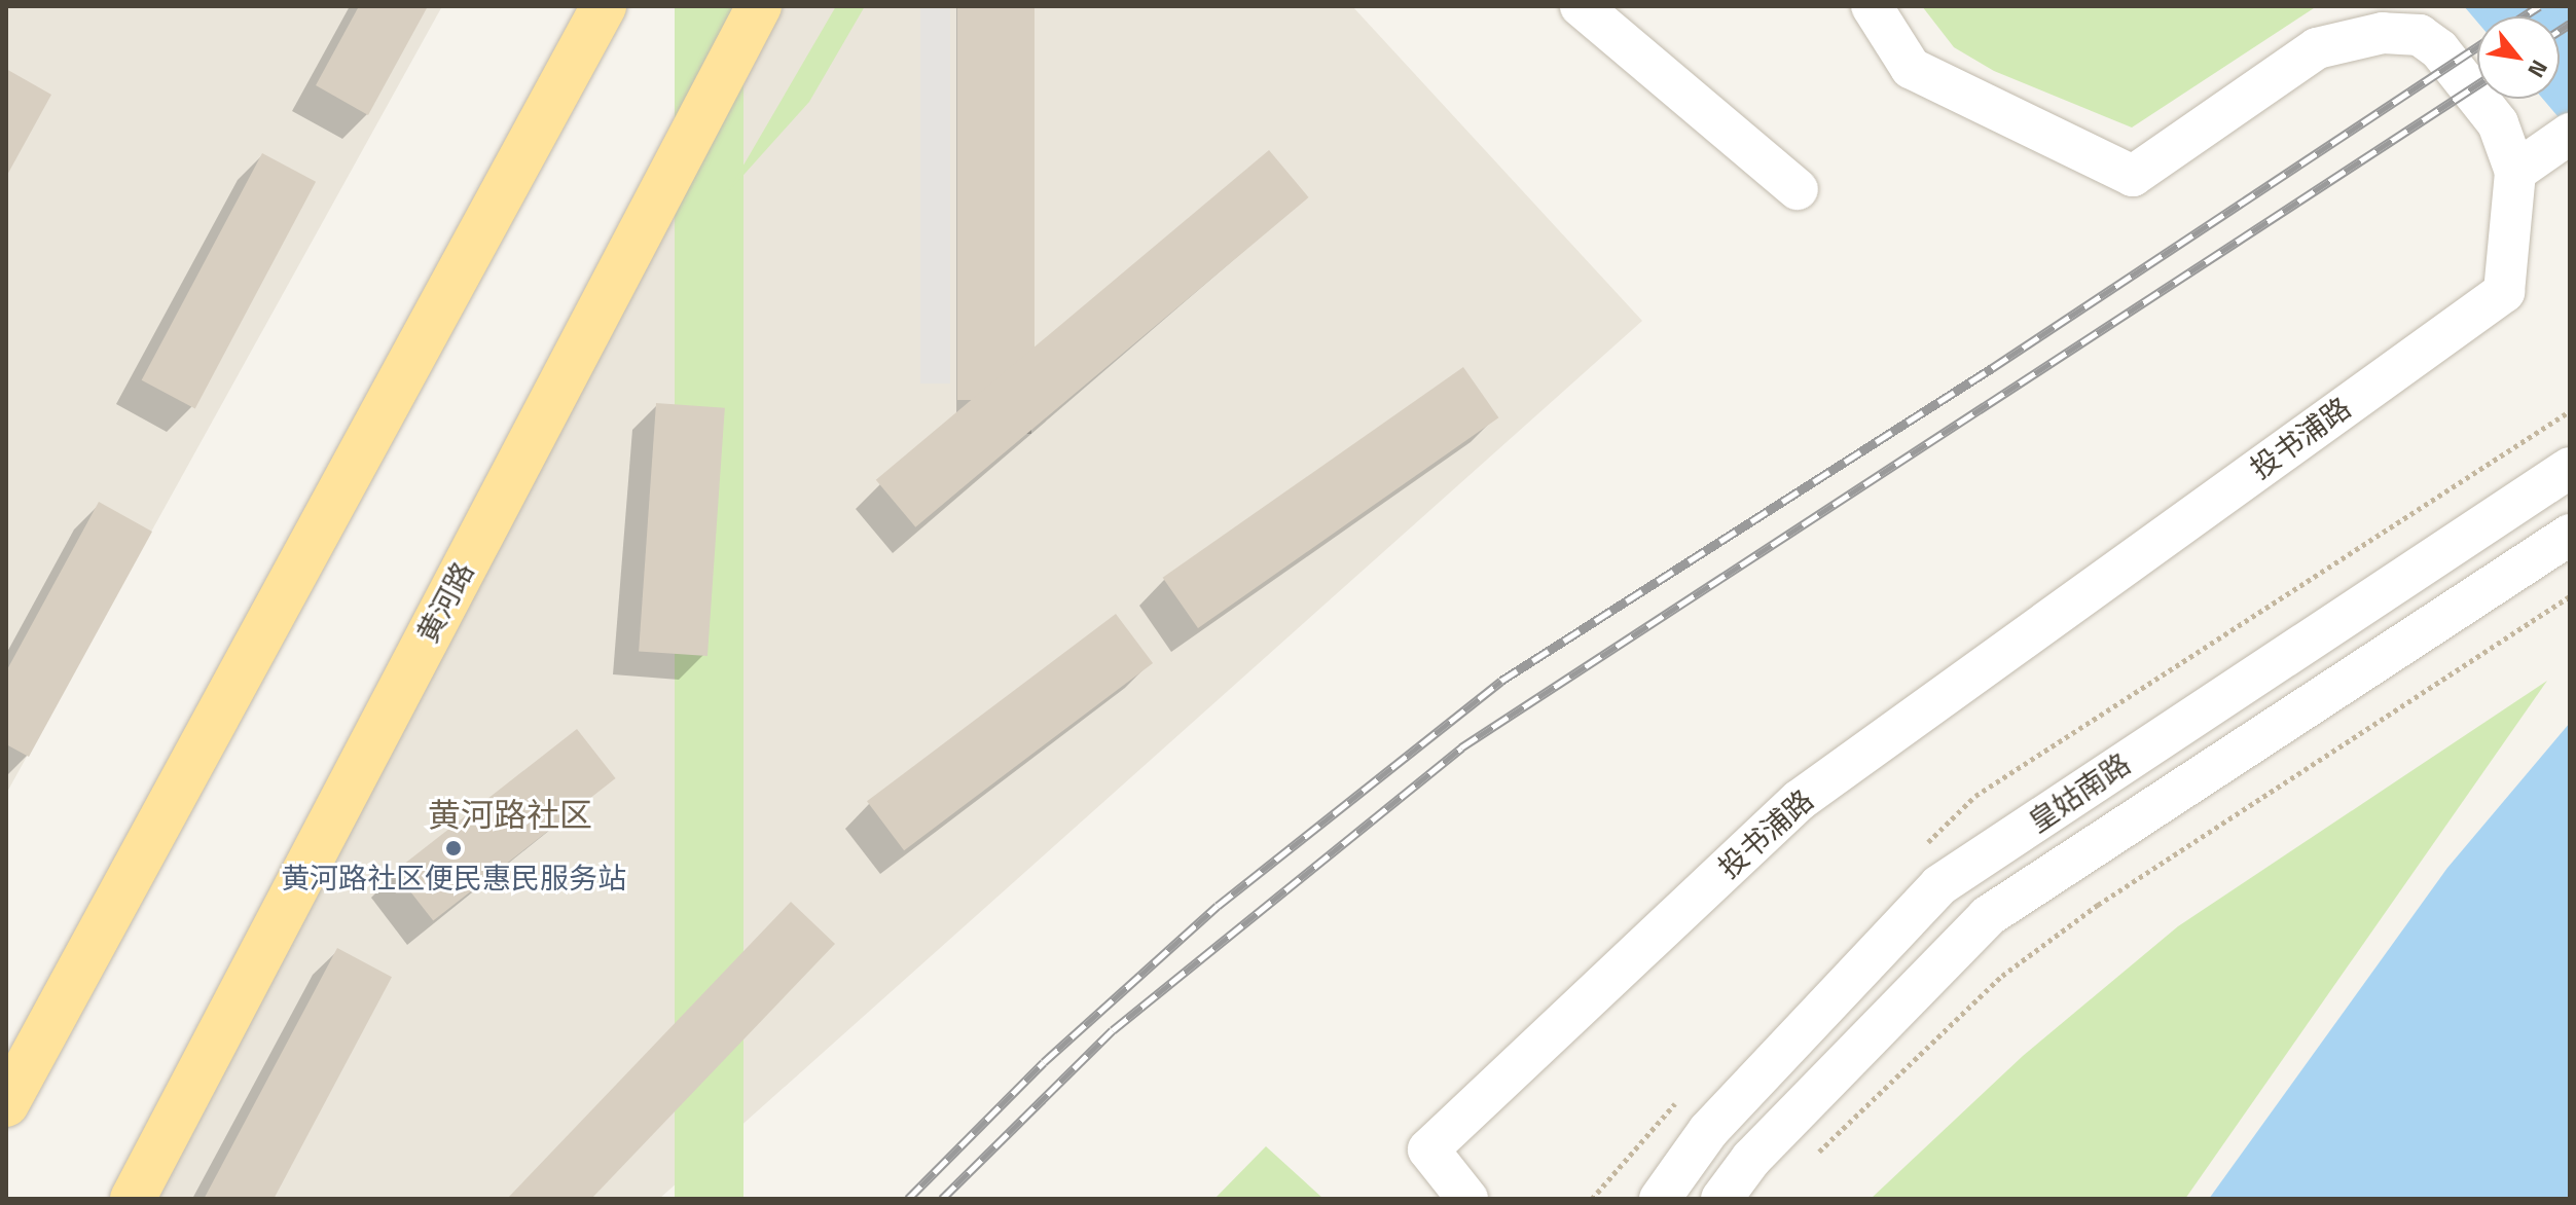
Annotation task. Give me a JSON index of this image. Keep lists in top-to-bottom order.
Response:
{
  "streets": {
    "main road": ["黄河路"],
    "street": ["投书浦路", "皇姑南路"]
  },
  "districts": ["黄河路社区"],
  "places": ["黄河路社区便民惠民服务站"],
  "north": "bottom right"
}
